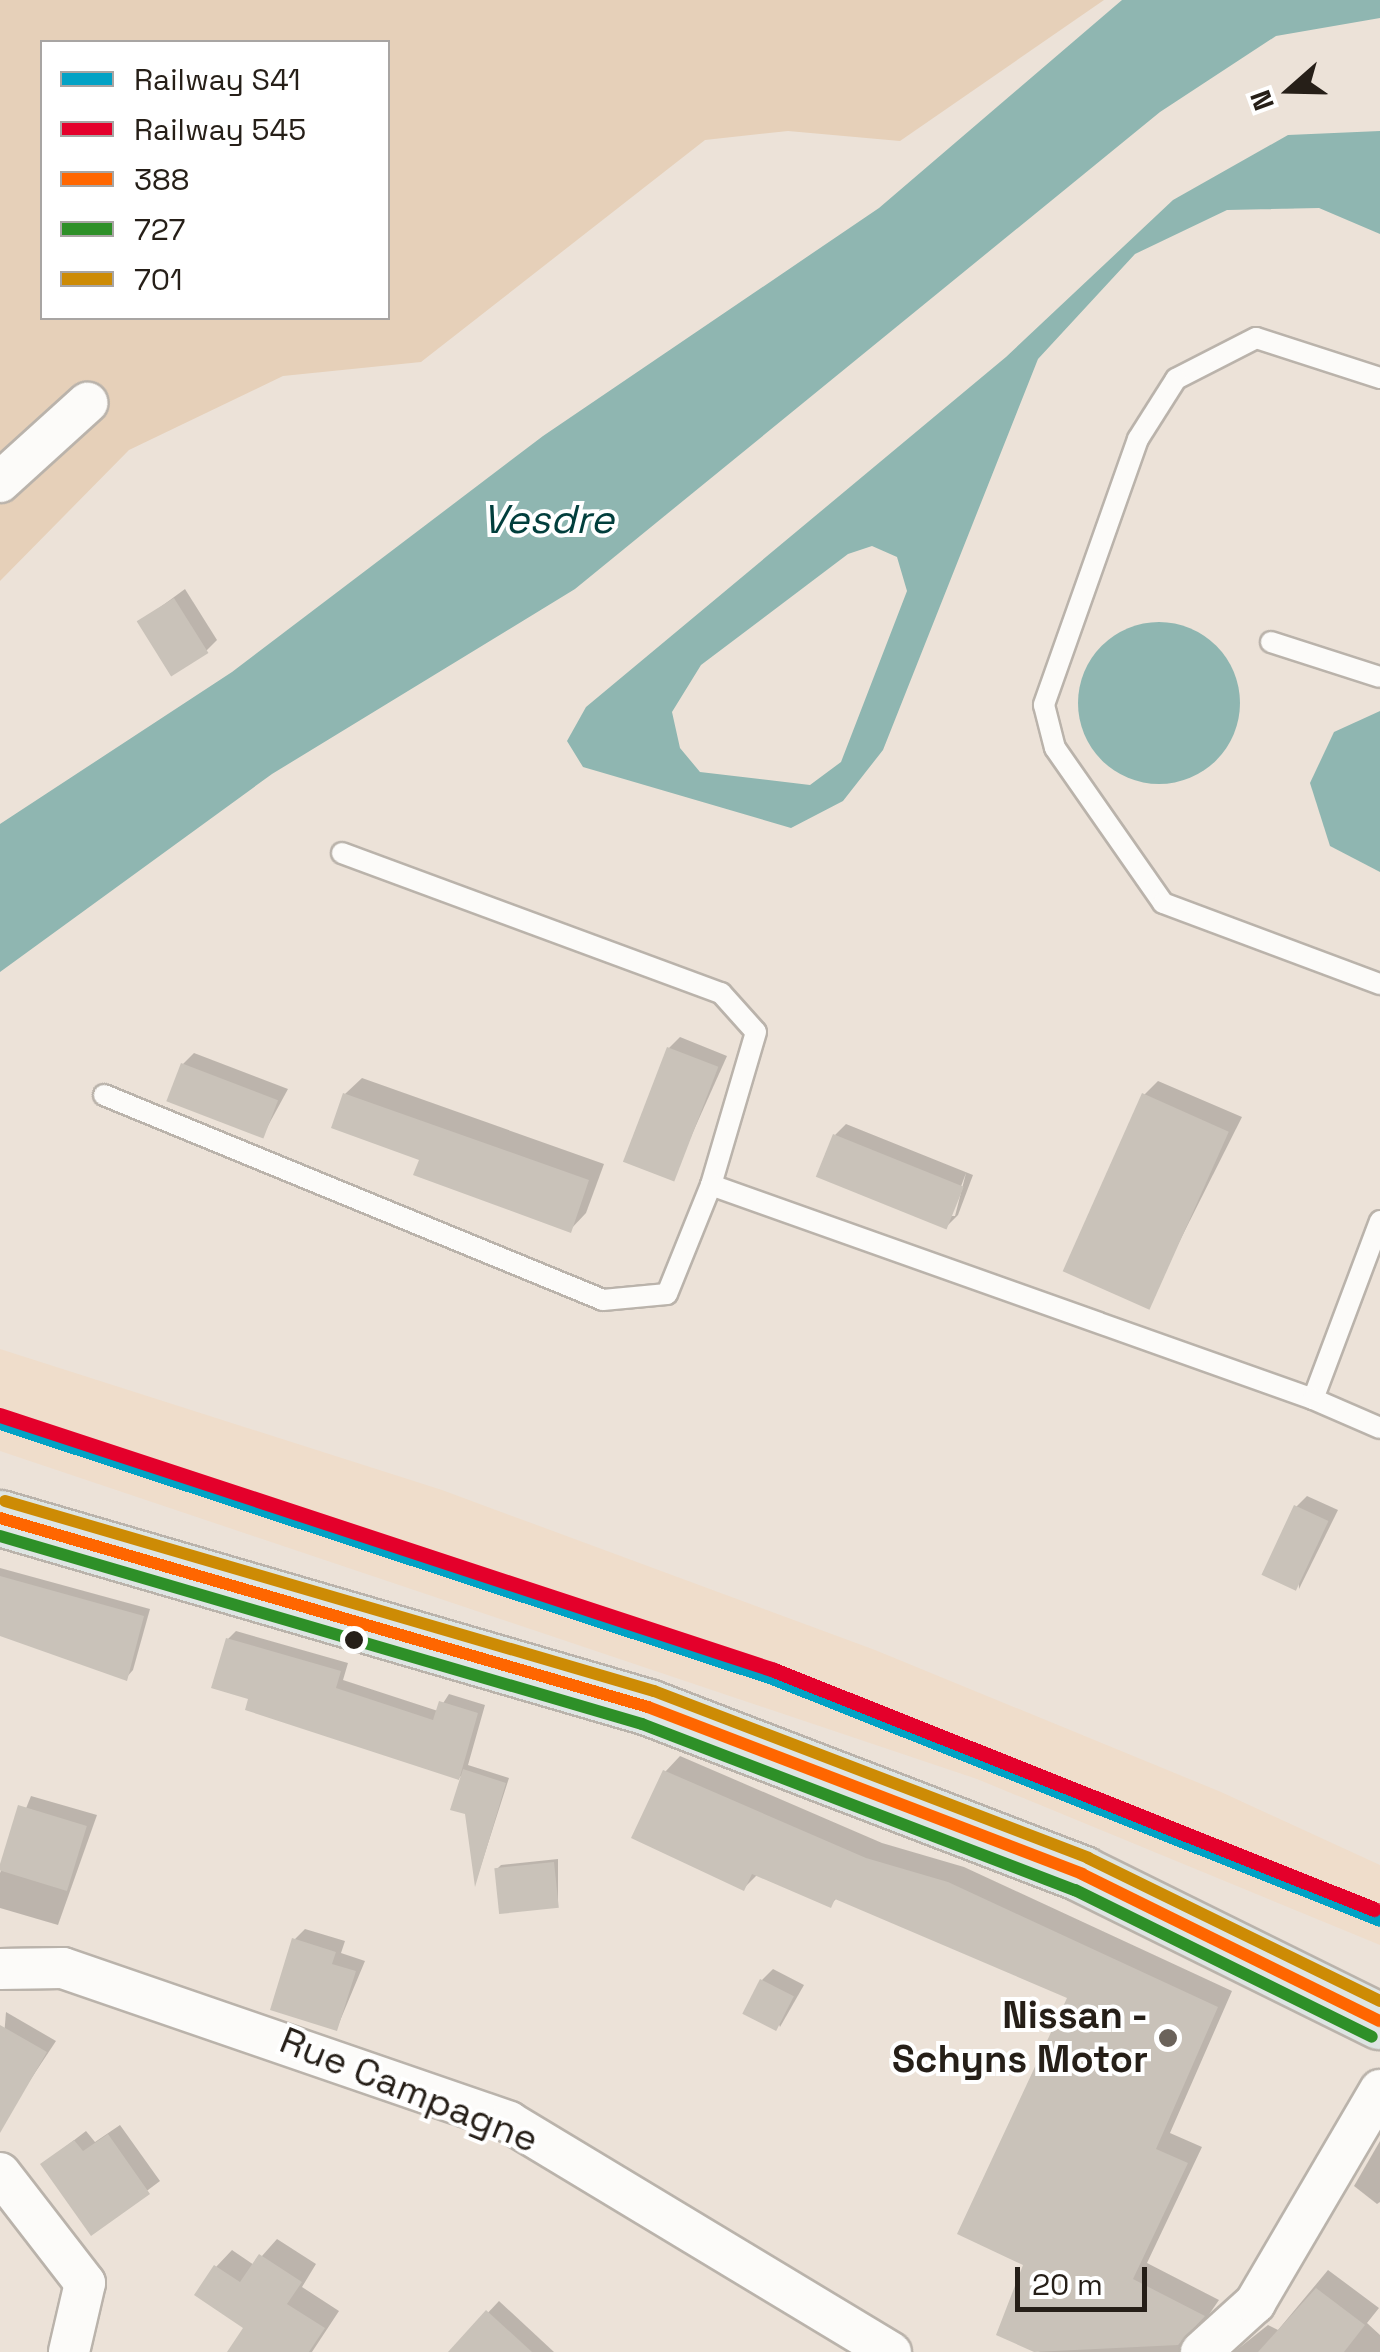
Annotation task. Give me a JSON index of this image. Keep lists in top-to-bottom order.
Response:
{
  "streets": {
    "street": ["Rue Campagne"]
  },
  "water": ["Vesdre"],
  "places": ["Nissan - Schyns Motor"],
  "lines": [
    "rail line 545",
    "rail line S41",
    "transit line 701",
    "transit line 388",
    "transit line 727"
  ],
  "legend": [
    "Railway S41",
    "Railway 545",
    "388",
    "727",
    "701"
  ],
  "scale_bar": "20 m",
  "north": "left"
}
